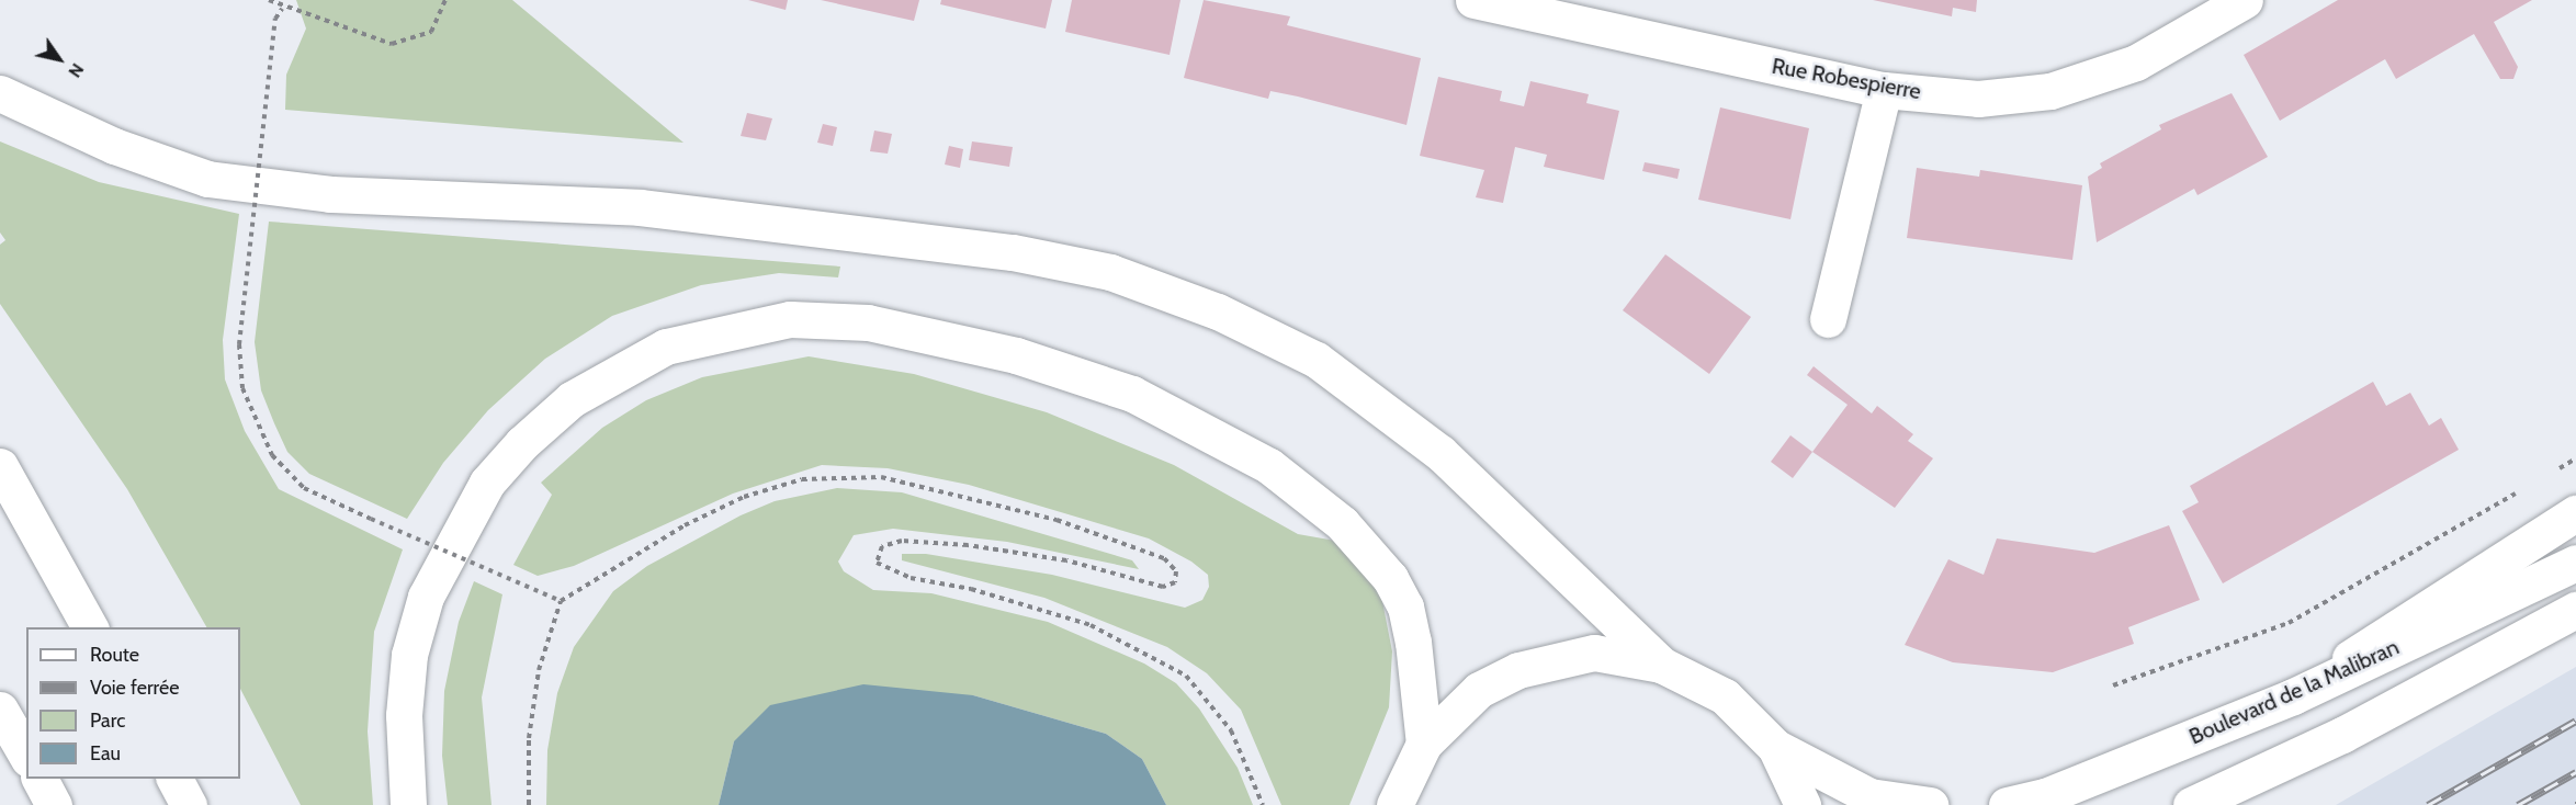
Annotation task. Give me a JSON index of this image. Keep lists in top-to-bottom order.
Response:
{
  "streets": {
    "main road": ["Rue Robespierre", "Boulevard de la Malibran"]
  },
  "legend": [
    "Route",
    "Voie ferrée",
    "Parc",
    "Eau"
  ],
  "north": "bottom right"
}
